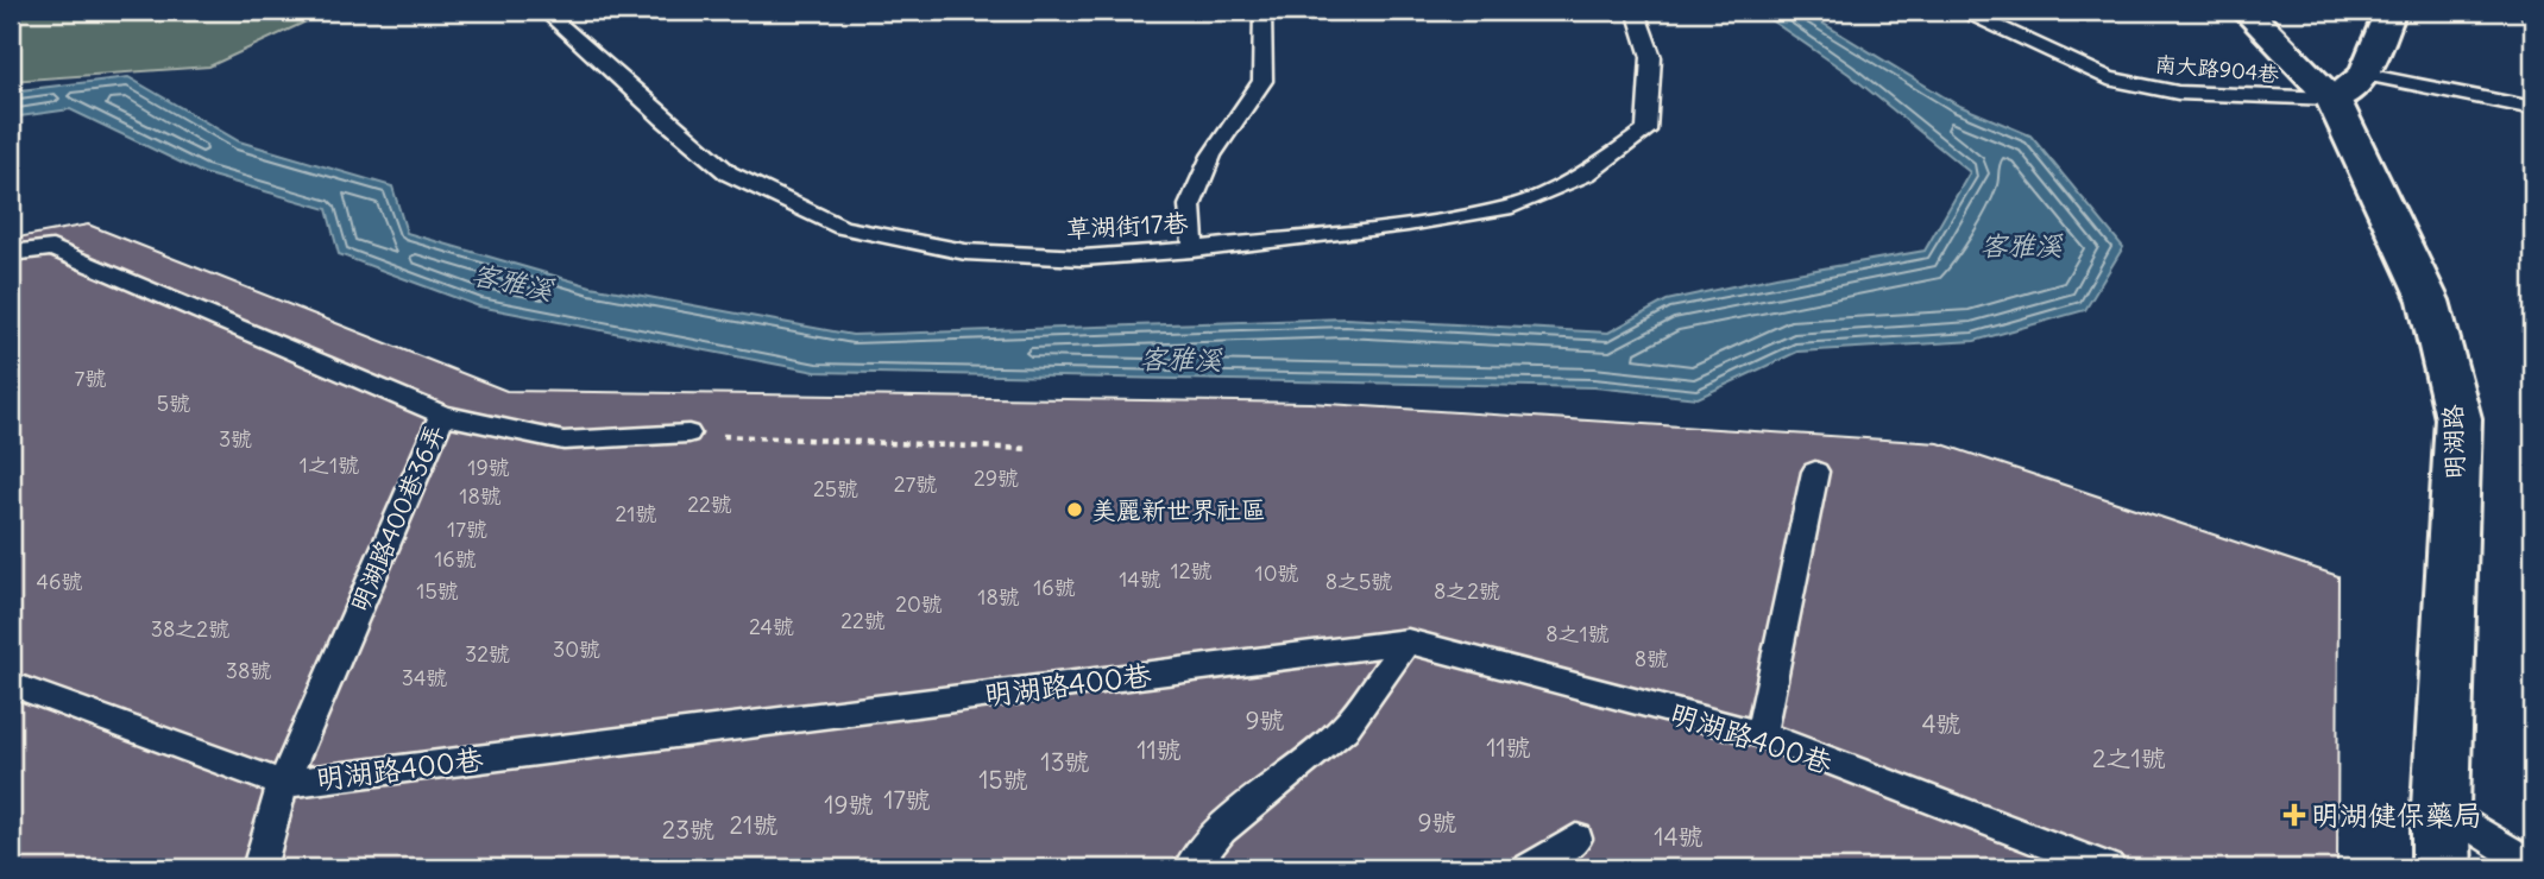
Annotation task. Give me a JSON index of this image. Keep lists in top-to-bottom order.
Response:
{
  "streets": {
    "main road": ["明湖路"],
    "lane": [
      "南大路904巷",
      "草湖街17巷",
      "明湖路400巷36弄",
      "明湖路400巷"
    ]
  },
  "crossings": [
    ["南大路904巷", "明湖路"],
    ["明湖路400巷36弄", "明湖路400巷"]
  ],
  "water": ["客雅溪"],
  "places": {
    "other": ["美麗新世界社區"],
    "health": ["明湖健保藥局"]
  },
  "house_numbers": [
    "7號",
    "5號",
    "3號",
    "1之1號",
    "19號",
    "29號",
    "27號",
    "25號",
    "18號",
    "22號",
    "21號",
    "17號",
    "16號",
    "12號",
    "10號",
    "14號",
    "46號",
    "8之5號",
    "16號",
    "15號",
    "8之2號",
    "18號",
    "20號",
    "22號",
    "24號",
    "38之2號",
    "8之1號",
    "30號",
    "32號",
    "8號",
    "38號",
    "34號",
    "9號",
    "4號",
    "11號",
    "11號",
    "2之1號",
    "13號",
    "15號",
    "17號",
    "19號",
    "9號",
    "21號",
    "23號",
    "14號"
  ]
}
